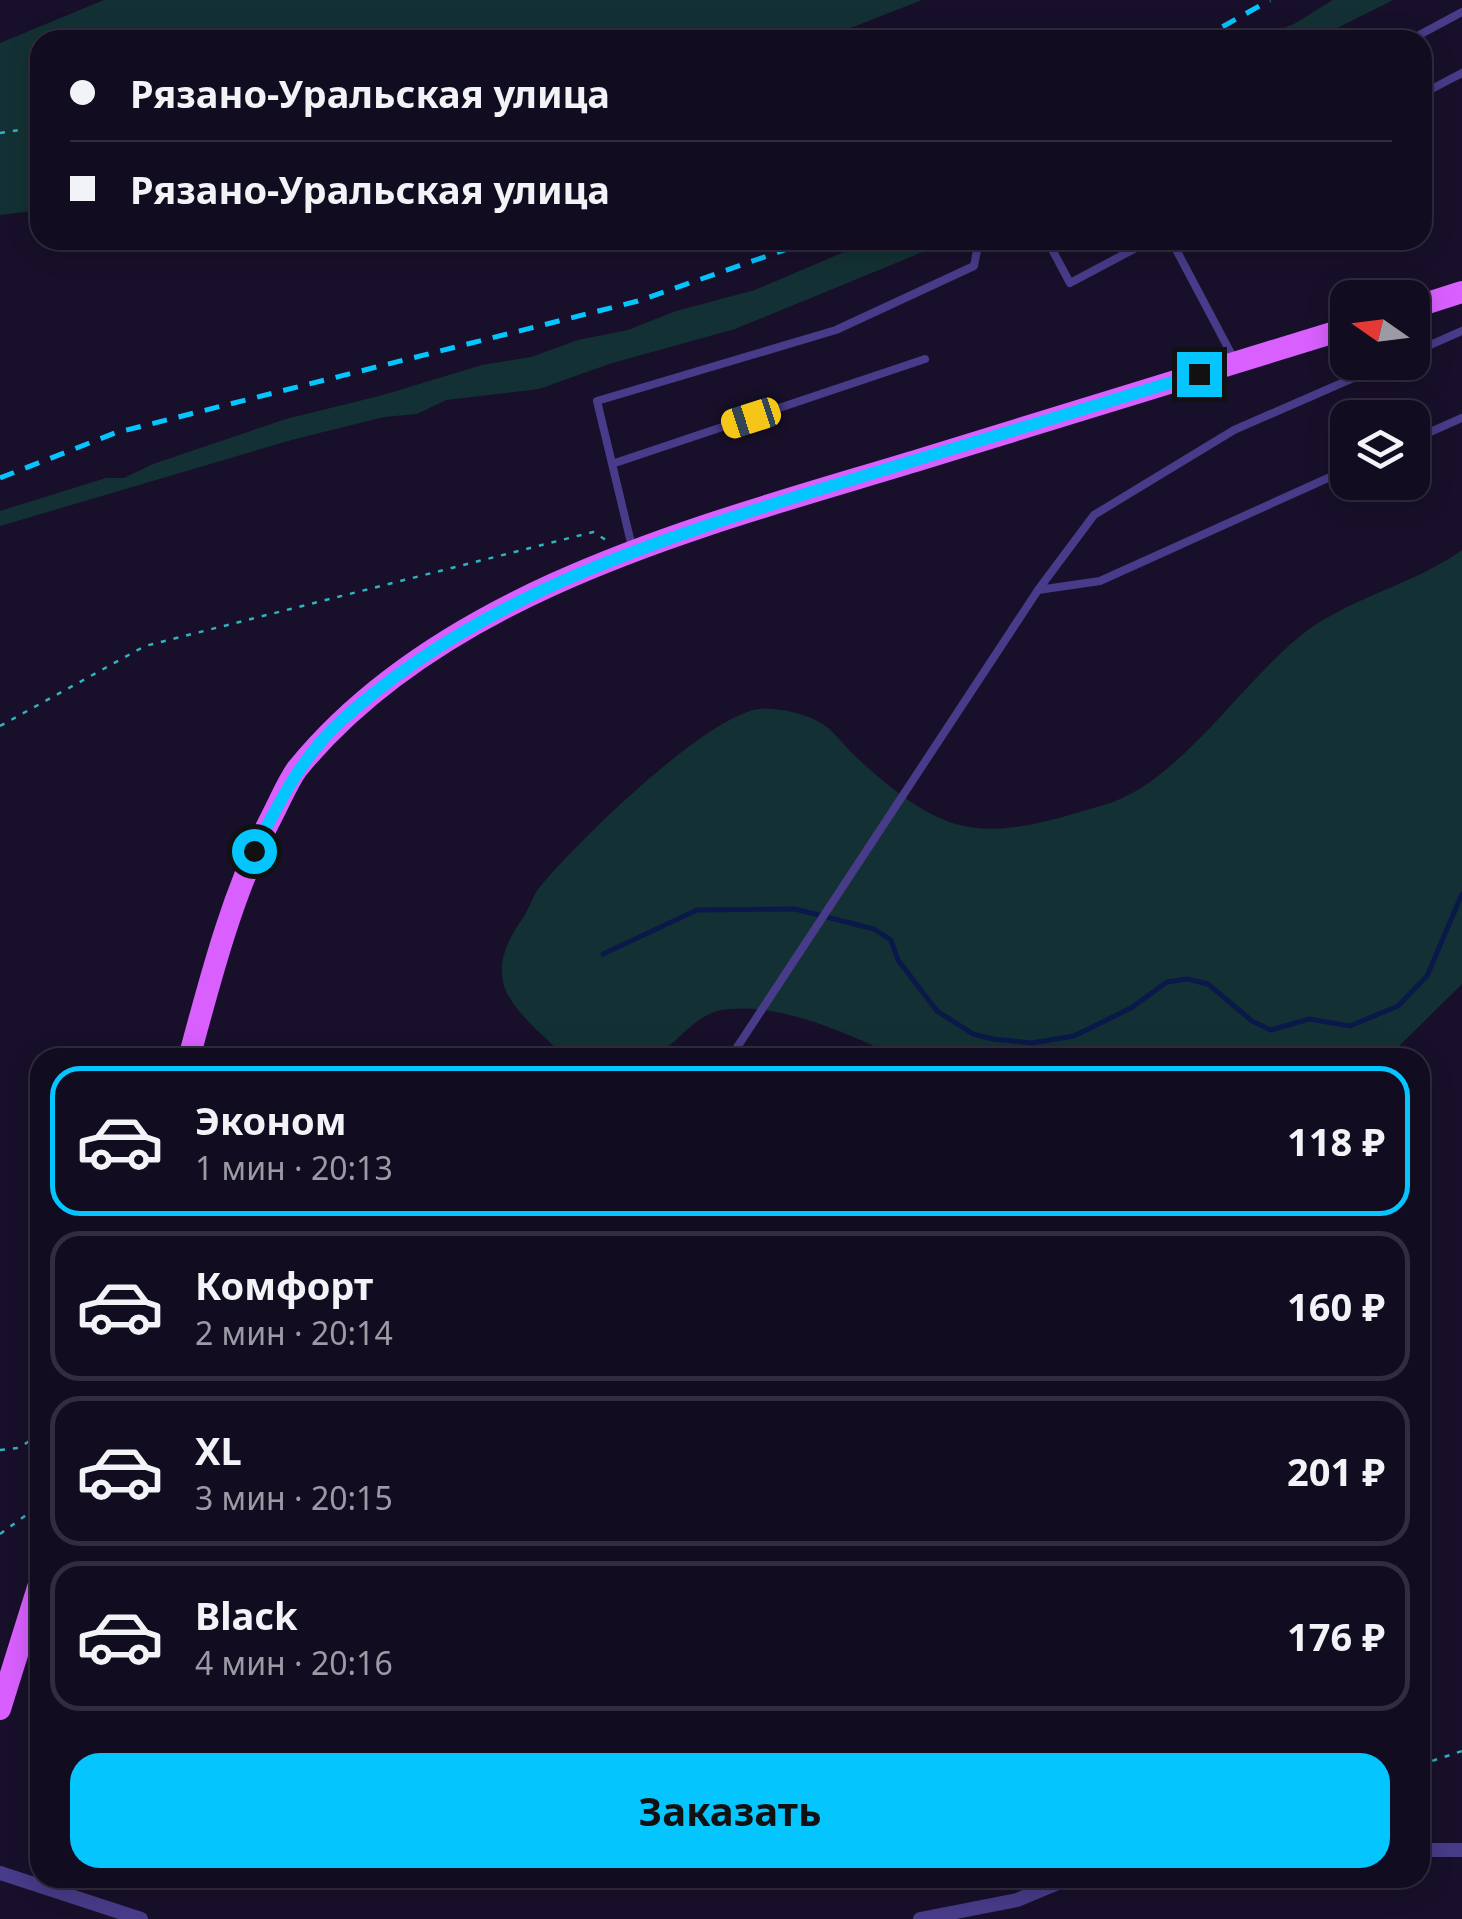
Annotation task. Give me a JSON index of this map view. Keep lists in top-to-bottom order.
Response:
{
  "north": "left",
  "page": {
    "banner": ["Рязано-Уральская улица", "Рязано-Уральская улица"],
    "list": [
      {
        "name": "Эконом",
        "note": "1 мин · 20:13",
        "value": "118 ₽"
      },
      {
        "name": "Комфорт",
        "note": "2 мин · 20:14",
        "value": "160 ₽"
      },
      {
        "name": "XL",
        "note": "3 мин · 20:15",
        "value": "201 ₽"
      },
      {
        "name": "Black",
        "note": "4 мин · 20:16",
        "value": "176 ₽"
      }
    ],
    "buttons": "Заказать"
  }
}
